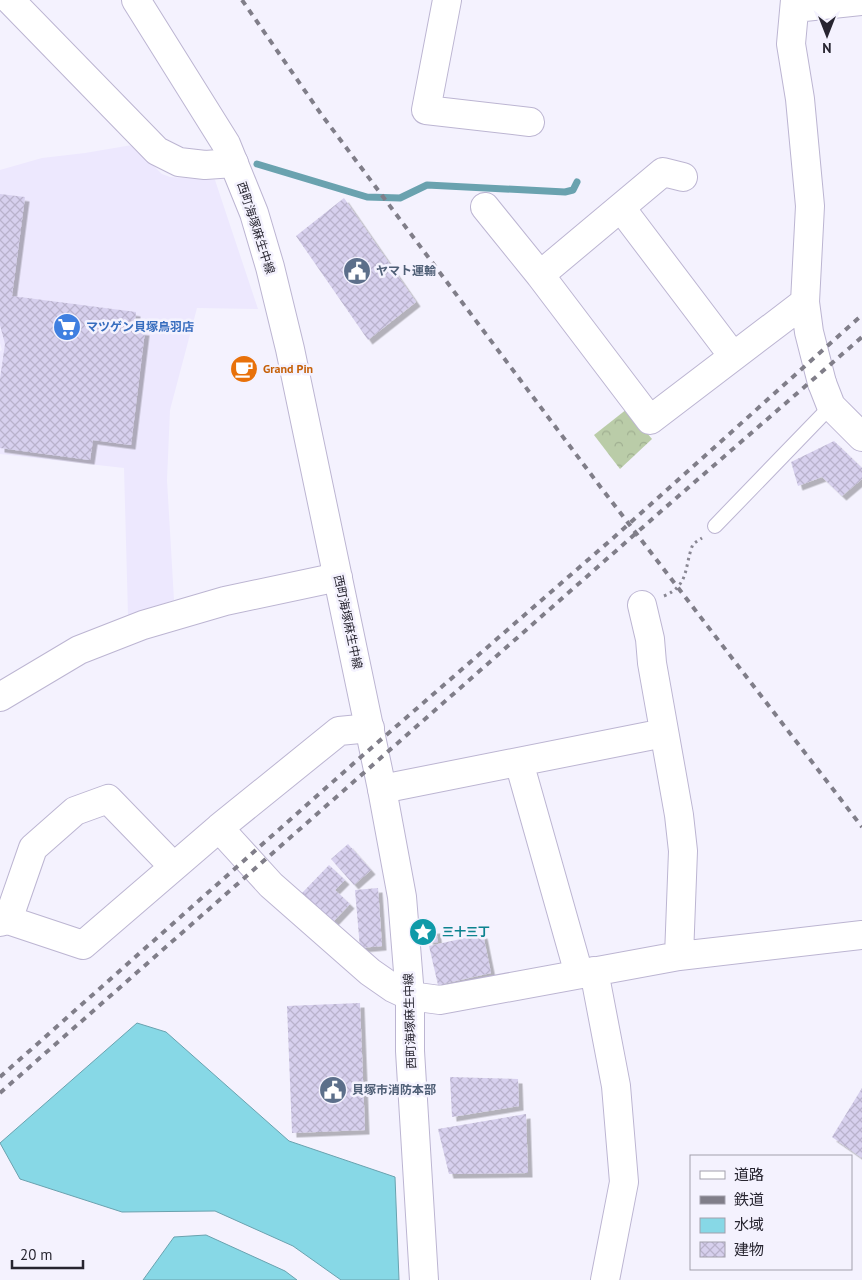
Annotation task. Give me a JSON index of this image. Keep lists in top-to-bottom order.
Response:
{
  "streets": {
    "street": ["西町海塚麻生中線"]
  },
  "places": {
    "public building": ["ヤマト運輸", "貝塚市消防本部"],
    "supermarket": ["マツゲン貝塚鳥羽店"],
    "cafe": ["Grand Pin"],
    "place": ["三十三丁"]
  },
  "legend": [
    "道路",
    "鉄道",
    "水域",
    "建物"
  ],
  "scale_bar": "20 m",
  "north": "bottom"
}
